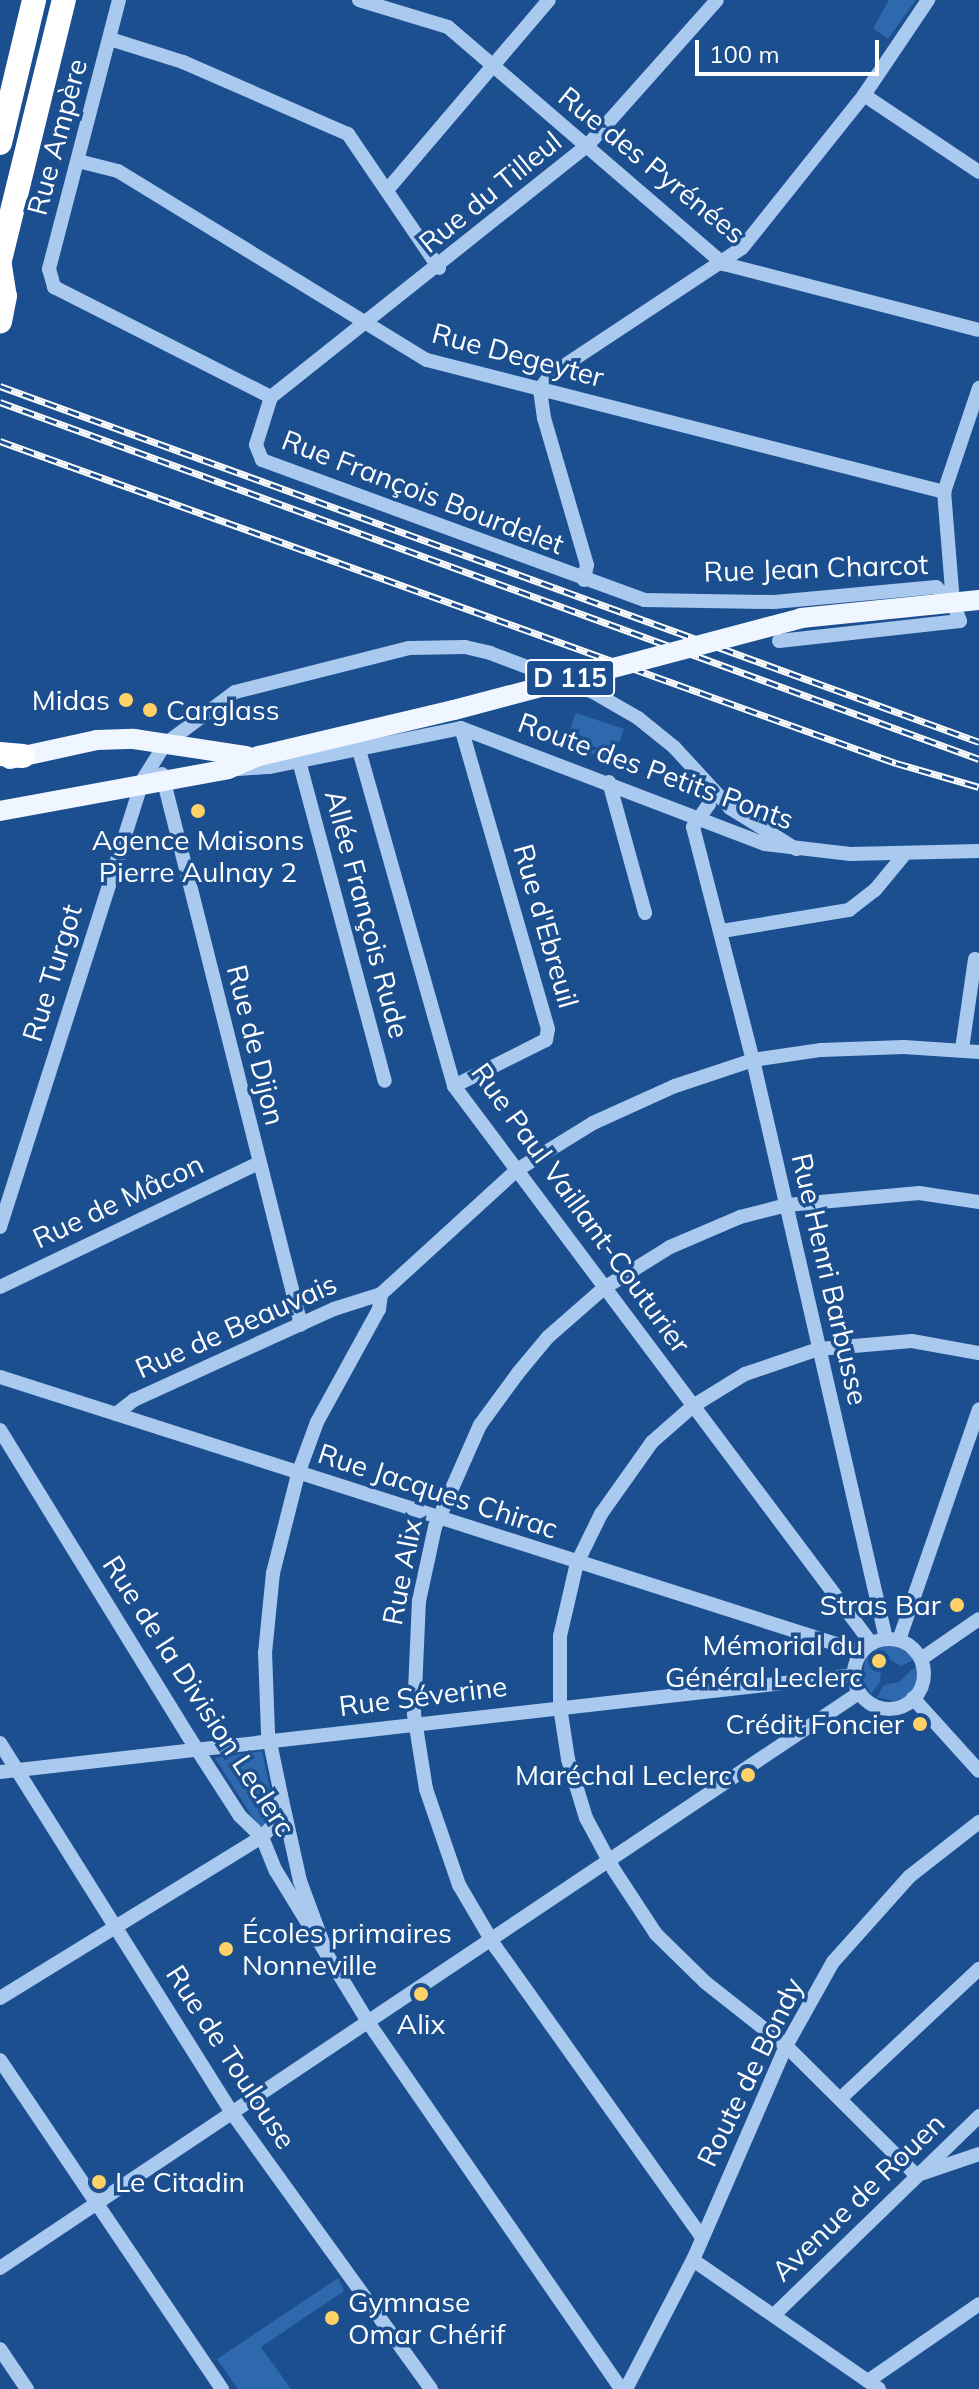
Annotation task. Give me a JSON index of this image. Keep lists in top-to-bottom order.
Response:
{
  "streets": {
    "main road": ["Rue Jean Charcot", "D 115"],
    "street": [
      "Rue Ampère",
      "Rue des Pyrénées",
      "Rue du Tilleul",
      "Rue Degeyter",
      "Rue François Bourdelet",
      "Route des Petits Ponts",
      "Allée François Rude",
      "Rue d'Ebreuil",
      "Rue Turgot",
      "Rue de Dijon",
      "Rue de Mâcon",
      "Rue Paul Vaillant-Couturier",
      "Rue Henri Barbusse",
      "Rue de Beauvais",
      "Rue Jacques Chirac",
      "Rue Alix",
      "Rue de la Division Leclerc",
      "Rue Séverine",
      "Rue de Toulouse",
      "Route de Bondy",
      "Avenue de Rouen"
    ]
  },
  "crossings": [
    ["Rue Ampère", "Rue du Tilleul"],
    ["Rue Ampère", "Rue Degeyter"],
    ["Rue Ampère", "Rue François Bourdelet"],
    ["Rue des Pyrénées", "Rue du Tilleul"],
    ["Rue du Tilleul", "Rue Degeyter"],
    ["Rue du Tilleul", "Rue François Bourdelet"],
    ["Rue François Bourdelet", "Rue Jean Charcot"],
    ["Rue Jean Charcot", "D 115"],
    ["Rue Jean Charcot", "Route des Petits Ponts"],
    ["Rue Jean Charcot", "Rue d'Ebreuil"],
    ["D 115", "Route des Petits Ponts"],
    ["D 115", "Rue d'Ebreuil"],
    ["D 115", "Rue Turgot"],
    ["D 115", "Rue de Dijon"],
    ["Route des Petits Ponts", "Rue d'Ebreuil"],
    ["Route des Petits Ponts", "Rue Henri Barbusse"],
    ["Rue d'Ebreuil", "Rue Paul Vaillant-Couturier"],
    ["Rue de Dijon", "Rue de Mâcon"],
    ["Rue de Dijon", "Rue de Beauvais"],
    ["Rue Paul Vaillant-Couturier", "Rue Henri Barbusse"],
    ["Rue Paul Vaillant-Couturier", "Rue Jacques Chirac"],
    ["Rue Paul Vaillant-Couturier", "Rue Alix"],
    ["Rue Paul Vaillant-Couturier", "Rue Séverine"],
    ["Rue Henri Barbusse", "Rue Jacques Chirac"],
    ["Rue Henri Barbusse", "Rue Alix"],
    ["Rue Henri Barbusse", "Rue Séverine"],
    ["Rue de Beauvais", "Rue Jacques Chirac"],
    ["Rue Jacques Chirac", "Rue Alix"],
    ["Rue Jacques Chirac", "Rue Séverine"],
    ["Rue Alix", "Rue Séverine"],
    ["Rue Alix", "Route de Bondy"],
    ["Rue de la Division Leclerc", "Rue Séverine"],
    ["Rue de la Division Leclerc", "Route de Bondy"],
    ["Rue Séverine", "Rue de Toulouse"]
  ],
  "places": [
    "Midas",
    "Carglass",
    "Agence Maisons Pierre Aulnay 2",
    "Stras Bar",
    "Mémorial du Général Leclerc",
    "Crédit Foncier",
    "Maréchal Leclerc",
    "Écoles primaires Nonneville",
    "Alix",
    "Le Citadin",
    "Gymnase Omar Chérif"
  ],
  "scale_bar": "100 m"
}
